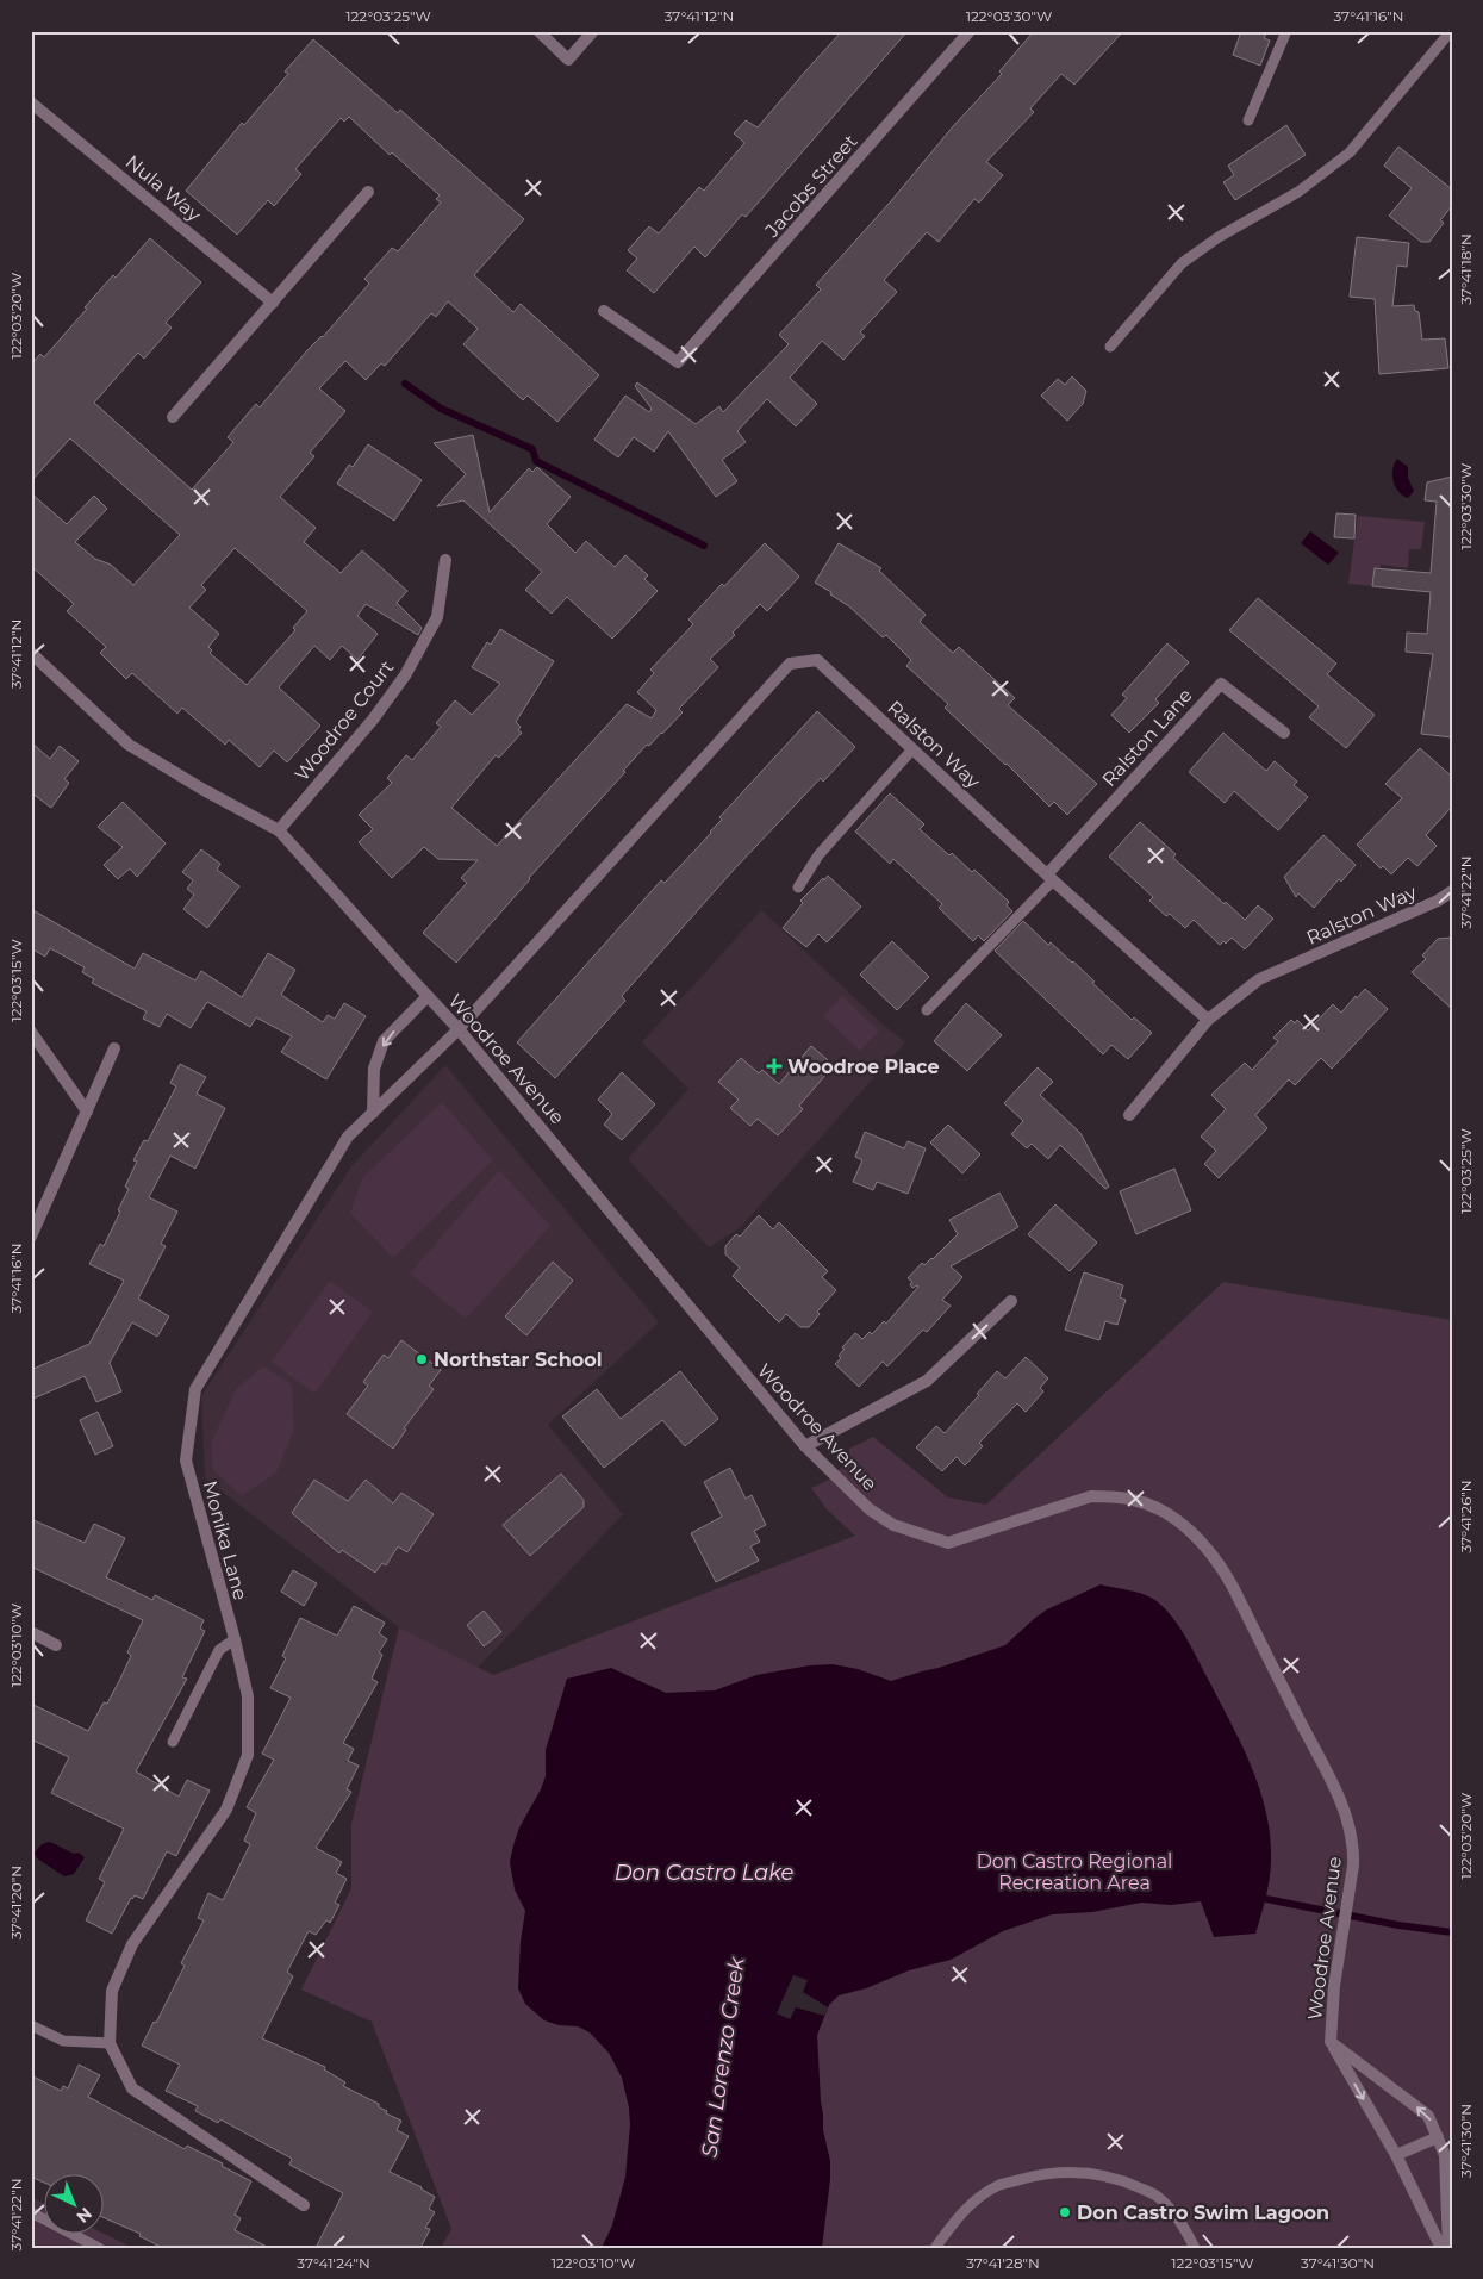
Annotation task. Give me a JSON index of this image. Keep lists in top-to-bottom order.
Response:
{
  "streets": {
    "street": [
      "Jacobs Street",
      "Nula Way",
      "Woodroe Court",
      "Ralston Lane",
      "Ralston Way",
      "Woodroe Avenue",
      "Monika Lane"
    ]
  },
  "crossings": [
    ["Woodroe Court", "Woodroe Avenue"],
    ["Ralston Lane", "Ralston Way"],
    ["Ralston Way", "Woodroe Avenue"],
    ["Ralston Way", "Monika Lane"],
    ["Woodroe Avenue", "Monika Lane"]
  ],
  "water": ["Don Castro Lake", "San Lorenzo Creek"],
  "parks": ["Don Castro Regional Recreation Area"],
  "places": {
    "health": ["Woodroe Place"],
    "other": ["Northstar School", "Don Castro Swim Lagoon"]
  },
  "north": "bottom right",
  "coordinates": [
    "122°03'25\"W",
    "37°41'12\"N",
    "122°03'30\"W",
    "37°41'16\"N",
    "37°41'18\"N",
    "122°03'20\"W",
    "37°41'22\"N",
    "122°03'15\"W",
    "37°41'26\"N",
    "122°03'10\"W",
    "37°41'20\"N",
    "37°41'30\"N",
    "37°41'24\"N",
    "37°41'28\"N"
  ]
}
